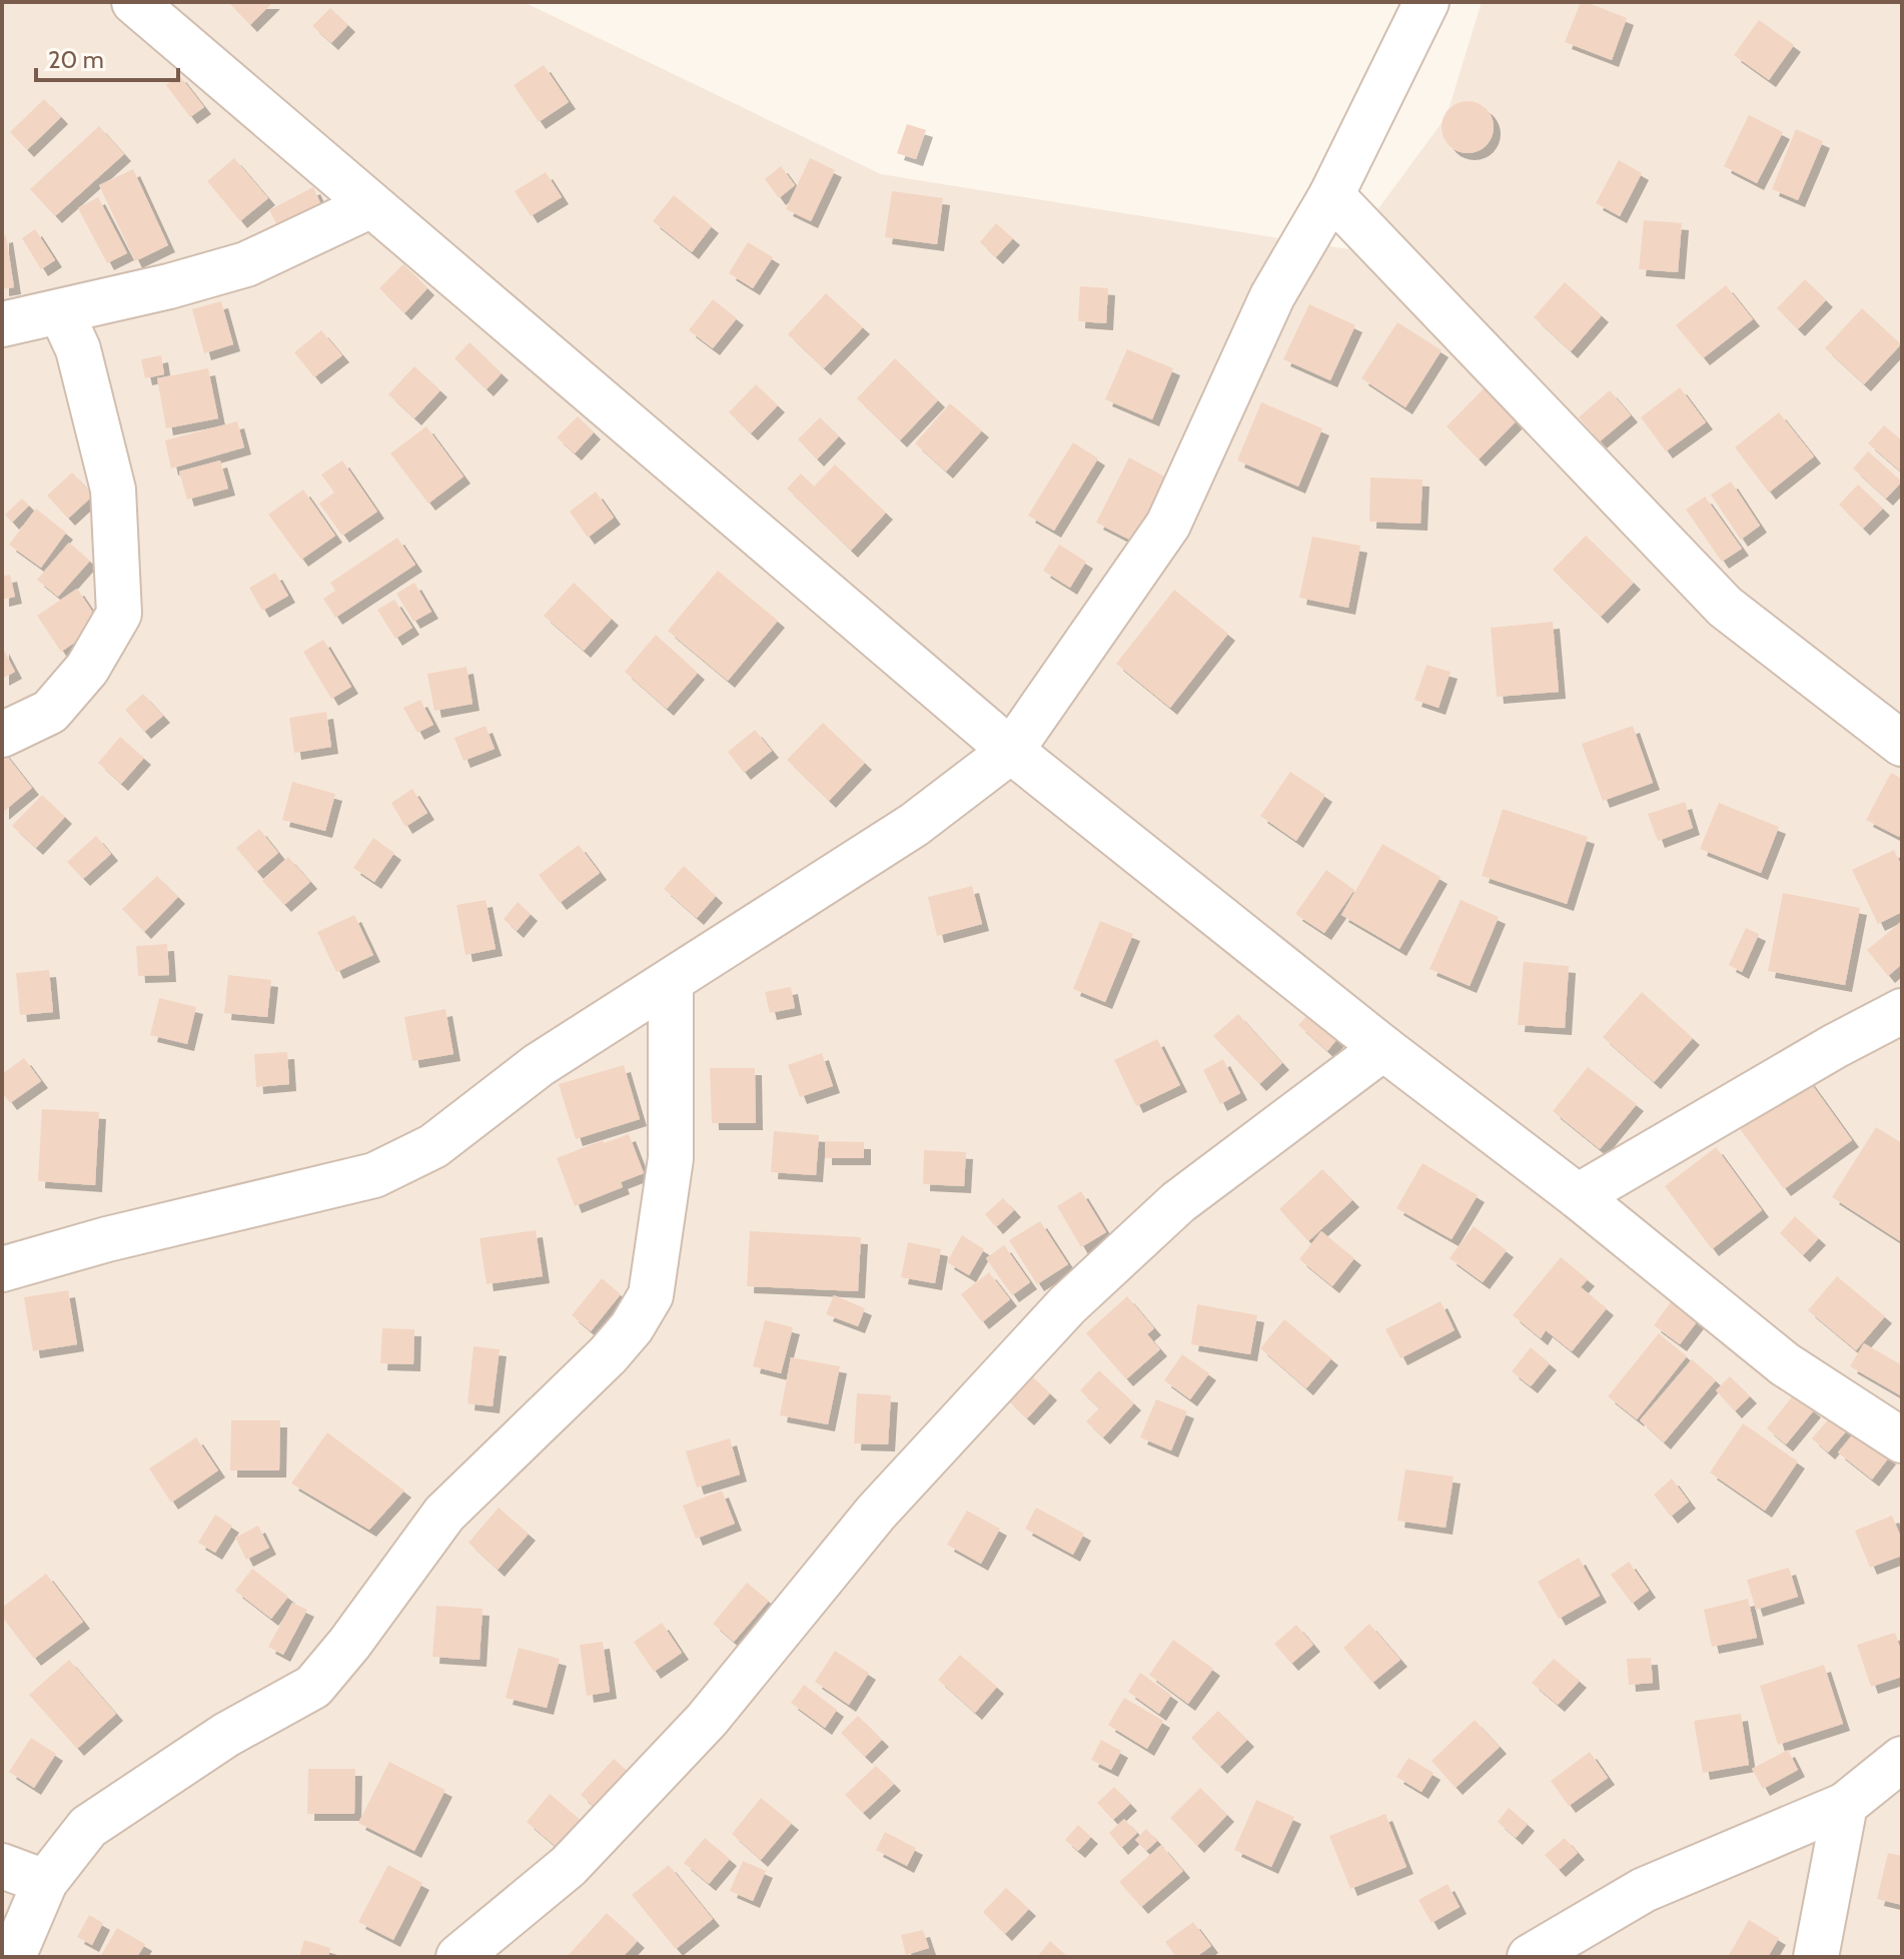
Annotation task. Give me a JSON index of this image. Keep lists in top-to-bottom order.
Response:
{
  "scale_bar": "20 m"
}
